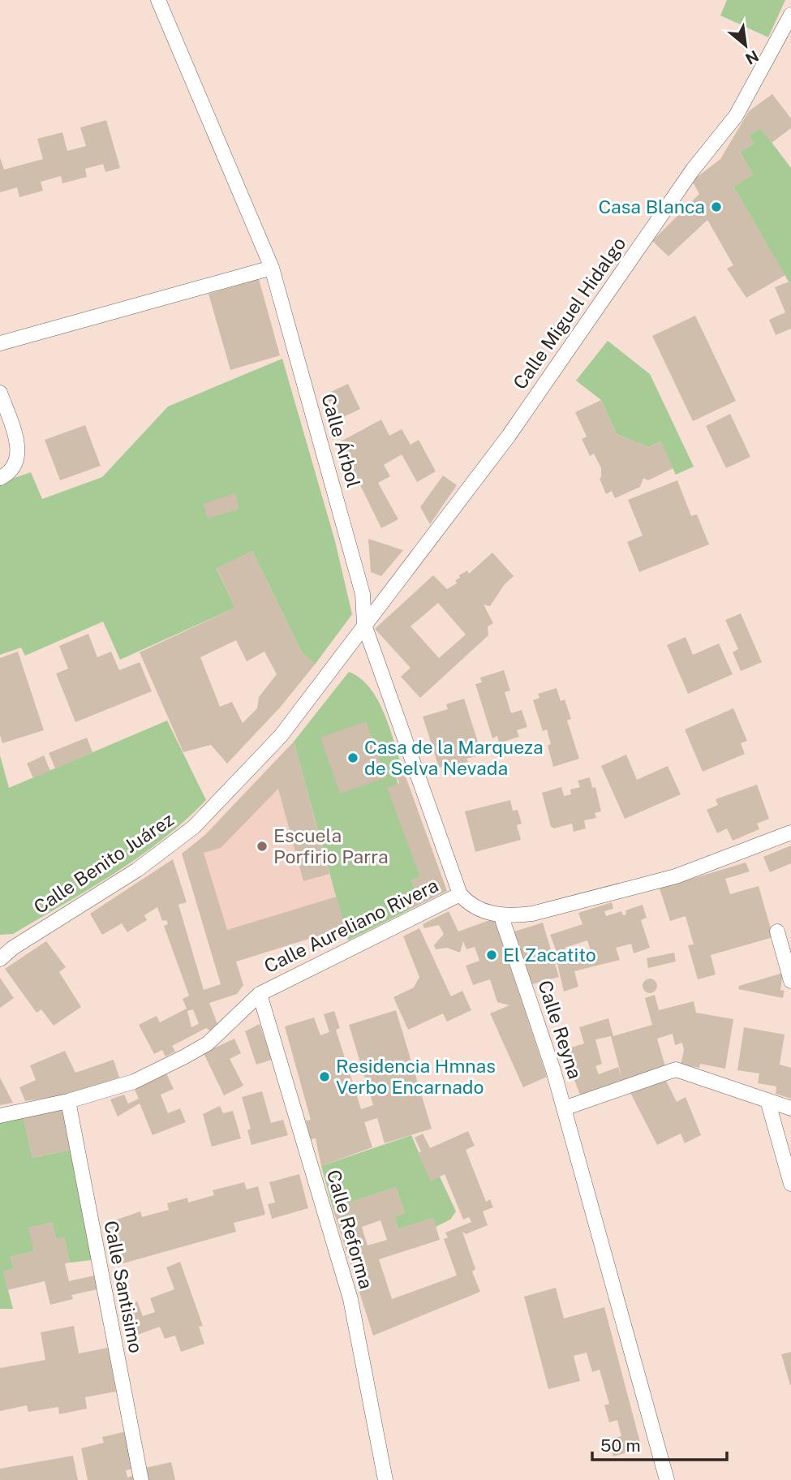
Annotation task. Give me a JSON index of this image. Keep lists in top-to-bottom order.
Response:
{
  "streets": {
    "street": [
      "Calle Miguel Hidalgo",
      "Calle Árbol",
      "Calle Benito Juárez",
      "Calle Aureliano Rivera",
      "Calle Reyna",
      "Calle Reforma",
      "Calle Santisimo"
    ]
  },
  "crossings": [
    ["Calle Miguel Hidalgo", "Calle Árbol"],
    ["Calle Miguel Hidalgo", "Calle Benito Juárez"],
    ["Calle Árbol", "Calle Benito Juárez"],
    ["Calle Aureliano Rivera", "Calle Reforma"],
    ["Calle Aureliano Rivera", "Calle Santisimo"]
  ],
  "places": [
    "Casa Blanca",
    "Casa de la Marqueza de Selva Nevada",
    "Escuela Porfirio Parra",
    "El Zacatito",
    "Residencia Hmnas Verbo Encarnado"
  ],
  "scale_bar": "50 m",
  "north": "bottom right"
}
